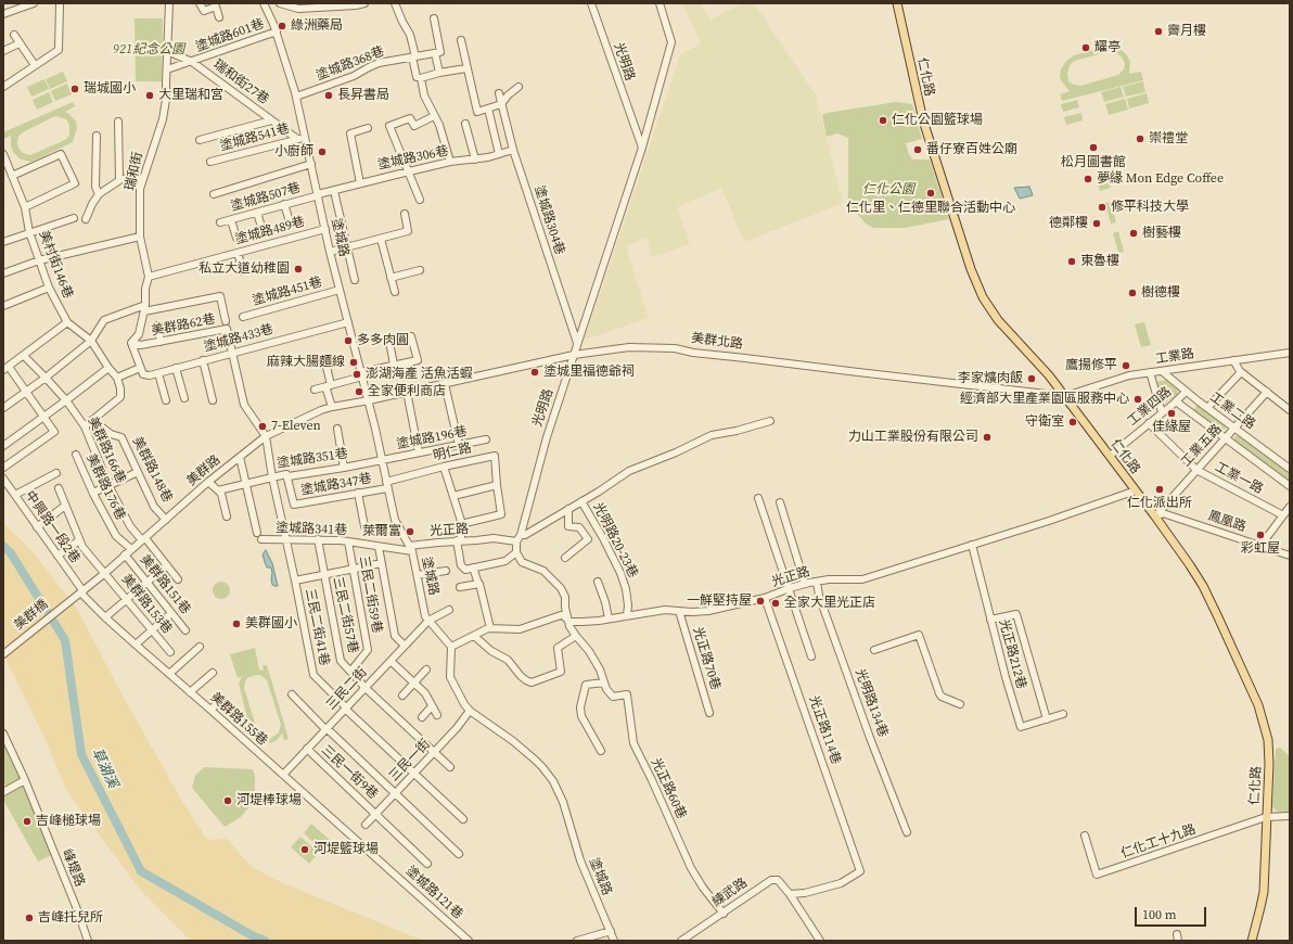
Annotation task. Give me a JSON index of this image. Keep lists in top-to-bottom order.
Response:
{
  "streets": {
    "main road": ["仁化路"],
    "street": [
      "塗城路601巷",
      "光明路",
      "塗城路368巷",
      "瑞和街27巷",
      "塗城路541巷",
      "塗城路306巷",
      "瑞和街",
      "塗城路507巷",
      "塗城路304巷",
      "塗城路489巷",
      "塗城路",
      "美村街146巷",
      "塗城路451巷",
      "美群路62巷",
      "塗城路433巷",
      "美群北路",
      "工業路",
      "工業四路",
      "工業二路",
      "塗城路196巷",
      "工業五路",
      "美群路166巷",
      "明仁路",
      "塗城路351巷",
      "美群路148巷",
      "美群路",
      "工業一路",
      "塗城路347巷",
      "美群路176巷",
      "鳳凰路",
      "中興路一段2巷",
      "塗城路341巷",
      "光正路",
      "光明路20-23巷",
      "美群路151巷",
      "三民二街59巷",
      "美群路153巷",
      "美群橋",
      "三民二街57巷",
      "三民二街41巷",
      "光正路212巷",
      "光正路70巷",
      "三民二街",
      "光明路134巷",
      "美群路155巷",
      "光正路114巷",
      "三民一街",
      "三民一街9巷",
      "光正路60巷",
      "仁化工十九路",
      "峰堤路",
      "塗城路121巷",
      "練武路"
    ]
  },
  "crossings": [
    ["塗城路601巷", "瑞和街27巷"],
    ["塗城路601巷", "瑞和街"],
    ["塗城路601巷", "塗城路"],
    ["光明路", "塗城路304巷"],
    ["光明路", "美群北路"],
    ["塗城路368巷", "塗城路"],
    ["仁化路", "美群北路"],
    ["仁化路", "工業路"],
    ["仁化路", "工業四路"],
    ["仁化路", "工業五路"],
    ["仁化路", "鳳凰路"],
    ["仁化路", "光正路"],
    ["仁化路", "仁化工十九路"],
    ["瑞和街27巷", "塗城路541巷"],
    ["瑞和街27巷", "瑞和街"],
    ["塗城路541巷", "塗城路"],
    ["塗城路306巷", "塗城路507巷"],
    ["塗城路306巷", "塗城路304巷"],
    ["塗城路306巷", "塗城路"],
    ["瑞和街", "塗城路489巷"],
    ["瑞和街", "美群路62巷"],
    ["塗城路507巷", "塗城路"],
    ["塗城路489巷", "塗城路"],
    ["塗城路", "塗城路451巷"],
    ["塗城路", "塗城路433巷"],
    ["塗城路", "美群北路"],
    ["塗城路", "塗城路196巷"],
    ["塗城路", "明仁路"],
    ["塗城路", "塗城路351巷"],
    ["塗城路", "美群路"],
    ["塗城路", "塗城路347巷"],
    ["塗城路", "塗城路341巷"],
    ["塗城路", "光正路"],
    ["塗城路", "三民二街"],
    ["塗城路", "三民一街"],
    ["美群路62巷", "塗城路433巷"],
    ["美群路62巷", "美群路"],
    ["美群路62巷", "三民二街41巷"],
    ["美群北路", "工業路"],
    ["美群北路", "美群路"],
    ["工業路", "工業二路"],
    ["工業四路", "工業二路"],
    ["工業四路", "工業一路"],
    ["工業二路", "工業五路"],
    ["塗城路196巷", "塗城路351巷"],
    ["工業五路", "工業一路"],
    ["工業五路", "鳳凰路"],
    ["美群路166巷", "美群路"],
    ["明仁路", "塗城路347巷"],
    ["塗城路351巷", "塗城路347巷"],
    ["塗城路351巷", "三民二街41巷"],
    ["美群路148巷", "美群路"],
    ["美群路", "美群路176巷"],
    ["美群路", "中興路一段2巷"],
    ["美群路", "美群路151巷"],
    ["美群路", "美群路153巷"],
    ["美群路", "美群橋"],
    ["美群路", "三民二街41巷"],
    ["美群路", "美群路155巷"],
    ["中興路一段2巷", "美群路155巷"],
    ["塗城路341巷", "光正路"],
    ["塗城路341巷", "三民二街59巷"],
    ["塗城路341巷", "三民二街57巷"],
    ["塗城路341巷", "三民二街41巷"],
    ["光正路", "光明路20-23巷"],
    ["光正路", "光正路212巷"],
    ["光正路", "光正路70巷"],
    ["光正路", "光明路134巷"],
    ["光正路", "光正路114巷"],
    ["光正路", "光正路60巷"],
    ["三民二街59巷", "三民二街57巷"],
    ["三民二街57巷", "三民二街"],
    ["三民二街57巷", "三民一街"],
    ["三民二街41巷", "三民二街"],
    ["三民二街41巷", "三民一街"],
    ["三民二街", "美群路155巷"],
    ["三民二街", "三民一街9巷"],
    ["美群路155巷", "塗城路121巷"],
    ["光正路114巷", "練武路"],
    ["三民一街", "三民一街9巷"],
    ["光正路60巷", "練武路"]
  ],
  "water": ["草湖溪"],
  "parks": ["921紀念公園", "仁化公園"],
  "places": [
    "綠洲藥局",
    "霽月樓",
    "耀亭",
    "瑞城國小",
    "大里瑞和宮",
    "長昇書局",
    "仁化公園籃球場",
    "崇禮堂",
    "松月圖書館",
    "番仔寮百姓公廟",
    "小廚師",
    "夢緣 Mon Edge Coffee",
    "仁化里、仁德里聯合活動中心",
    "修平科技大學",
    "德鄰樓",
    "樹藝樓",
    "東魯樓",
    "私立大道幼稚園",
    "樹德樓",
    "多多肉圓",
    "麻辣大腸麵線",
    "鷹揚修平",
    "塗城里福德爺祠",
    "澎湖海產 活魚活蝦",
    "李家爌肉飯",
    "全家便利商店",
    "經濟部大里產業園區服務中心",
    "佳緣屋",
    "守衛室",
    "7-Eleven",
    "力山工業股份有限公司",
    "仁化派出所",
    "萊爾富",
    "彩虹屋",
    "一鮮堅持屋",
    "全家大里光正店",
    "美群國小",
    "河堤棒球場",
    "吉峰槌球場",
    "河堤籃球場",
    "吉峰托兒所"
  ],
  "scale_bar": "100 m"
}
